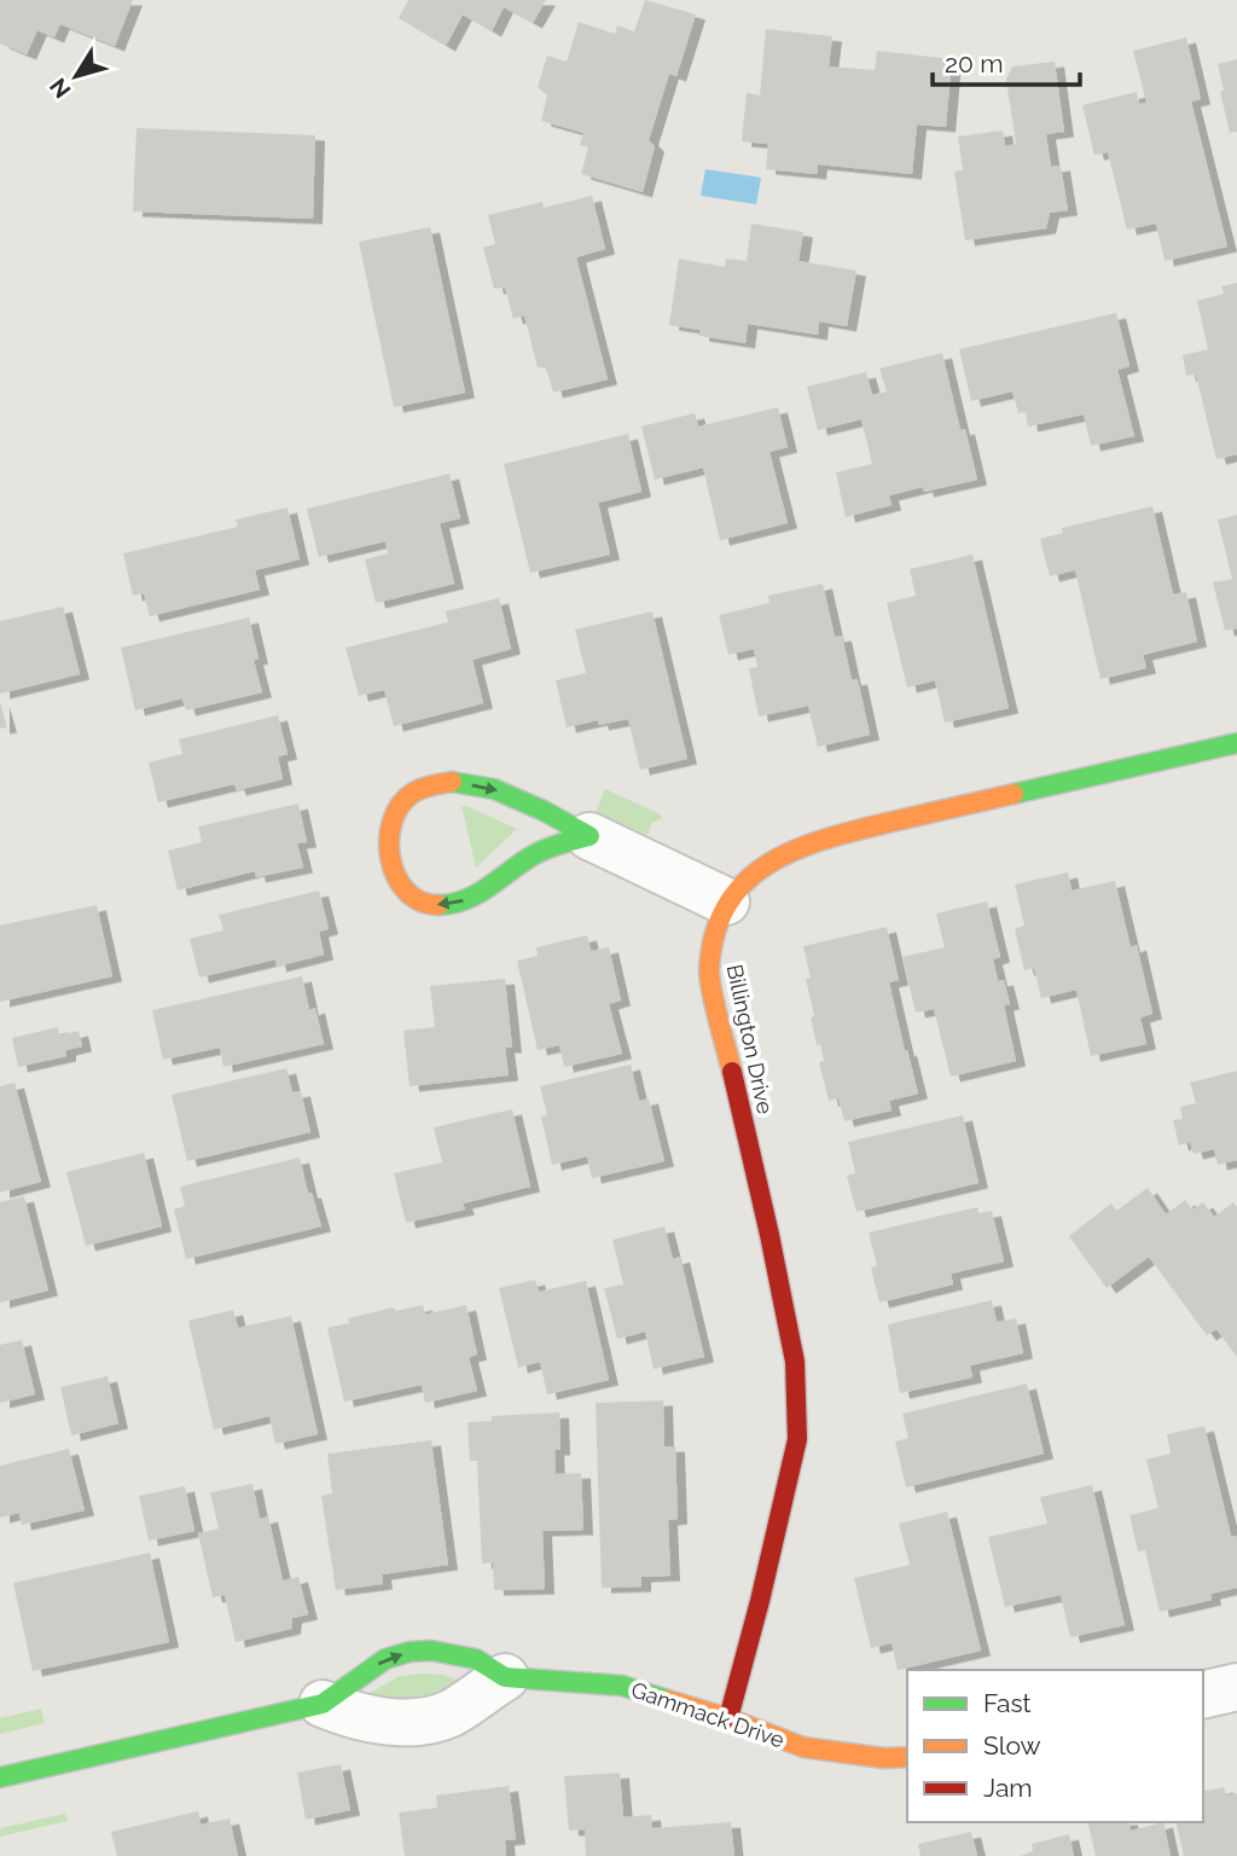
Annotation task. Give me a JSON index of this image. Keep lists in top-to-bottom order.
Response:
{
  "streets": {
    "street": ["Billington Drive", "Gammack Drive"]
  },
  "crossings": [
    ["Billington Drive", "Gammack Drive"]
  ],
  "legend": ["Fast", "Slow", "Jam"],
  "scale_bar": "20 m",
  "north": "bottom left"
}
